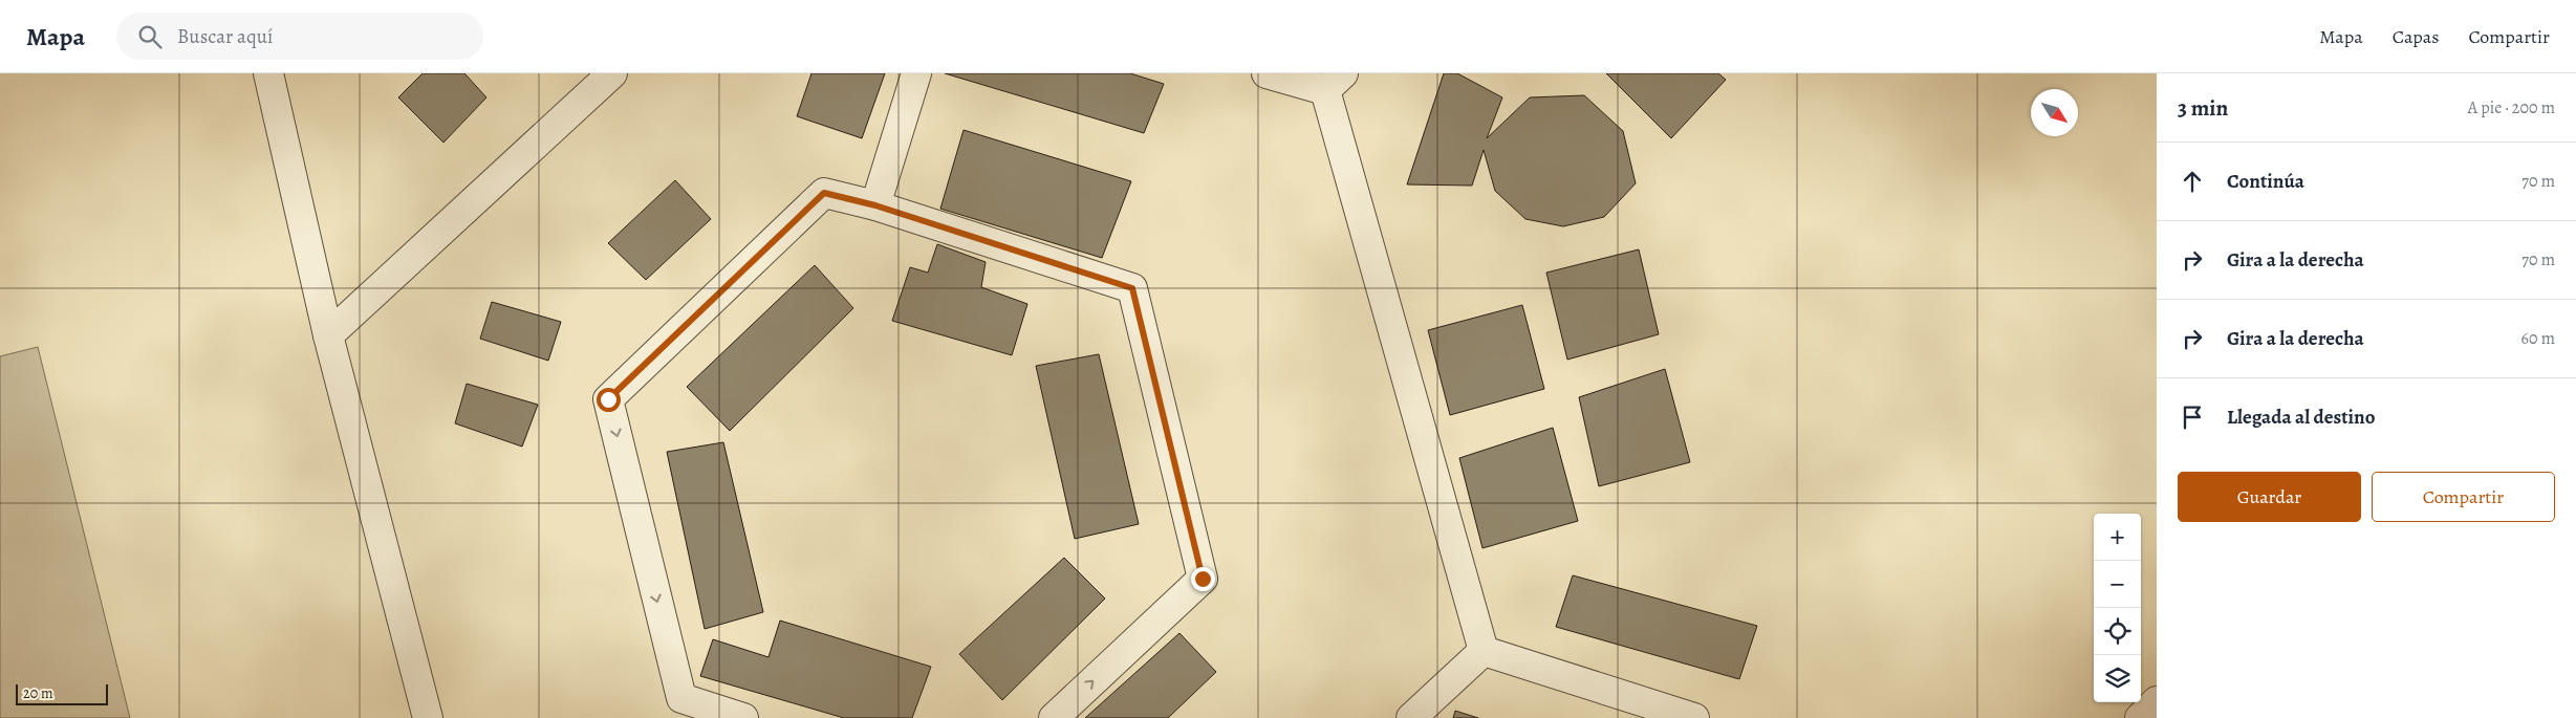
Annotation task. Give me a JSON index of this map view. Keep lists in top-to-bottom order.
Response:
{
  "scale_bar": "20 m",
  "north": "bottom right",
  "page": {
    "header": "Mapa",
    "search": "Buscar aquí",
    "nav": ["Mapa", "Capas", "Compartir"],
    "heading": ["3 min", "A pie · 200 m"],
    "list": [
      ["Continúa", "70 m"],
      ["Gira a la derecha", "70 m"],
      ["Gira a la derecha", "60 m"],
      "Llegada al destino"
    ],
    "buttons": ["Guardar", "Compartir"],
    "map_buttons": ["+", "−"],
    "scale": "20 m"
  }
}
